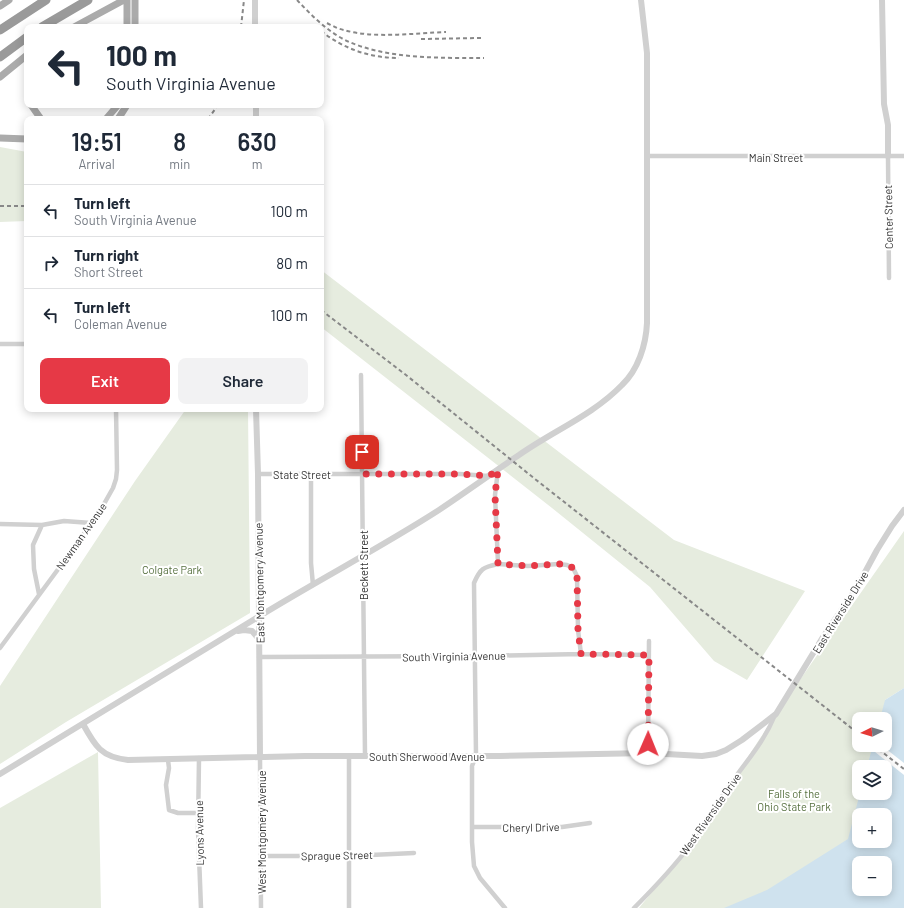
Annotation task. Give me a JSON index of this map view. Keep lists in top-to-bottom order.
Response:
{
  "streets": {
    "street": [
      "Main Street",
      "Center Street",
      "State Street",
      "Newman Avenue",
      "Beckett Street",
      "East Montgomery Avenue",
      "East Riverside Drive",
      "South Virginia Avenue",
      "South Sherwood Avenue",
      "West Riverside Drive",
      "Cheryl Drive",
      "West Montgomery Avenue",
      "Lyons Avenue",
      "Sprague Street"
    ]
  },
  "crossings": [
    ["Main Street", "Center Street"],
    ["State Street", "Beckett Street"],
    ["State Street", "East Montgomery Avenue"],
    ["Beckett Street", "South Virginia Avenue"],
    ["Beckett Street", "South Sherwood Avenue"],
    ["East Montgomery Avenue", "South Virginia Avenue"],
    ["East Montgomery Avenue", "South Sherwood Avenue"],
    ["East Montgomery Avenue", "West Montgomery Avenue"],
    ["East Riverside Drive", "South Sherwood Avenue"],
    ["East Riverside Drive", "West Riverside Drive"],
    ["South Sherwood Avenue", "West Riverside Drive"],
    ["South Sherwood Avenue", "West Montgomery Avenue"],
    ["South Sherwood Avenue", "Lyons Avenue"],
    ["West Montgomery Avenue", "Sprague Street"]
  ],
  "parks": ["Colgate Park", "Falls of the Ohio State Park"],
  "north": "left",
  "page": {
    "turn": ["100 m", "South Virginia Avenue"],
    "eta": [
      "19:51",
      "Arrival",
      "8",
      "min",
      "630",
      "m"
    ],
    "list": [
      {
        "name": "Turn left",
        "note": "South Virginia Avenue",
        "value": "100 m"
      },
      {
        "name": "Turn right",
        "note": "Short Street",
        "value": "80 m"
      },
      {
        "name": "Turn left",
        "note": "Coleman Avenue",
        "value": "100 m"
      }
    ],
    "buttons": ["Exit", "Share"],
    "map_buttons": ["+", "−"]
  }
}
